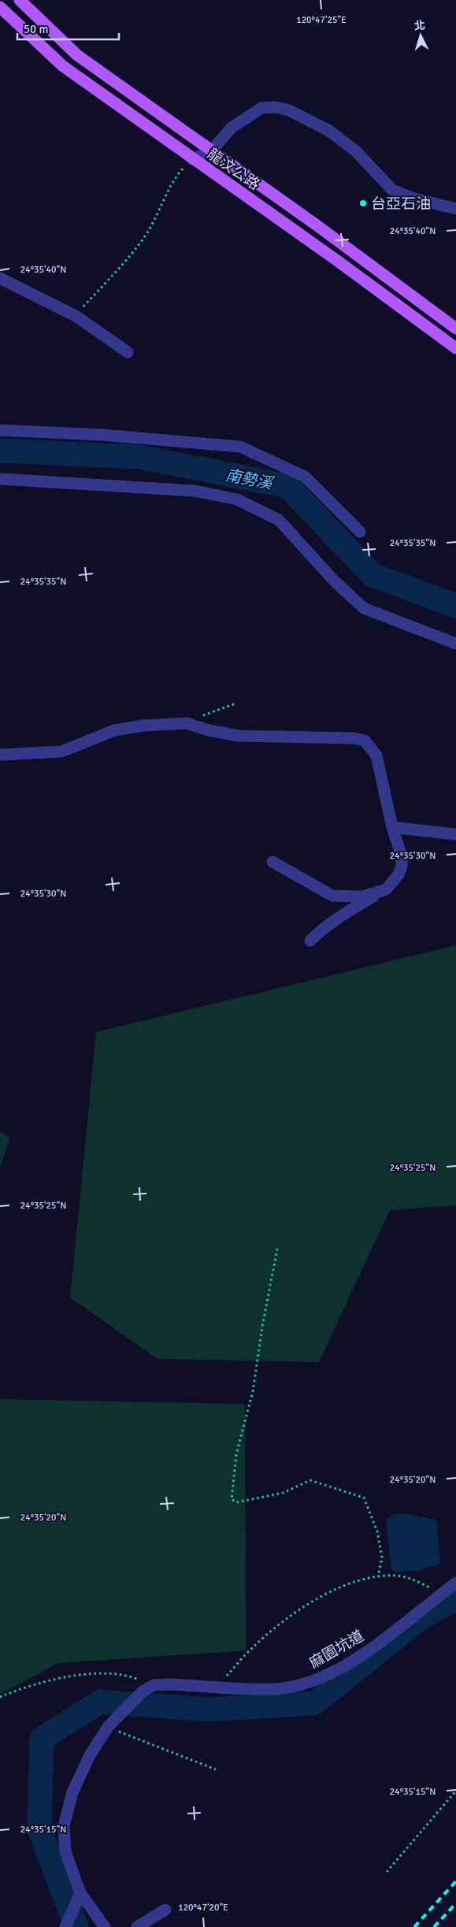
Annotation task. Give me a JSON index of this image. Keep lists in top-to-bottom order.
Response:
{
  "streets": {
    "main road": ["龍汶公路"],
    "street": ["麻園坑道"]
  },
  "water": ["南勢溪"],
  "places": ["台亞石油"],
  "scale_bar": "50 m",
  "north": "top",
  "coordinates": [
    "120°47'25\"E",
    "24°35'40\"N",
    "24°35'35\"N",
    "24°35'30\"N",
    "24°35'25\"N",
    "24°35'20\"N",
    "24°35'15\"N",
    "120°47'20\"E"
  ]
}
